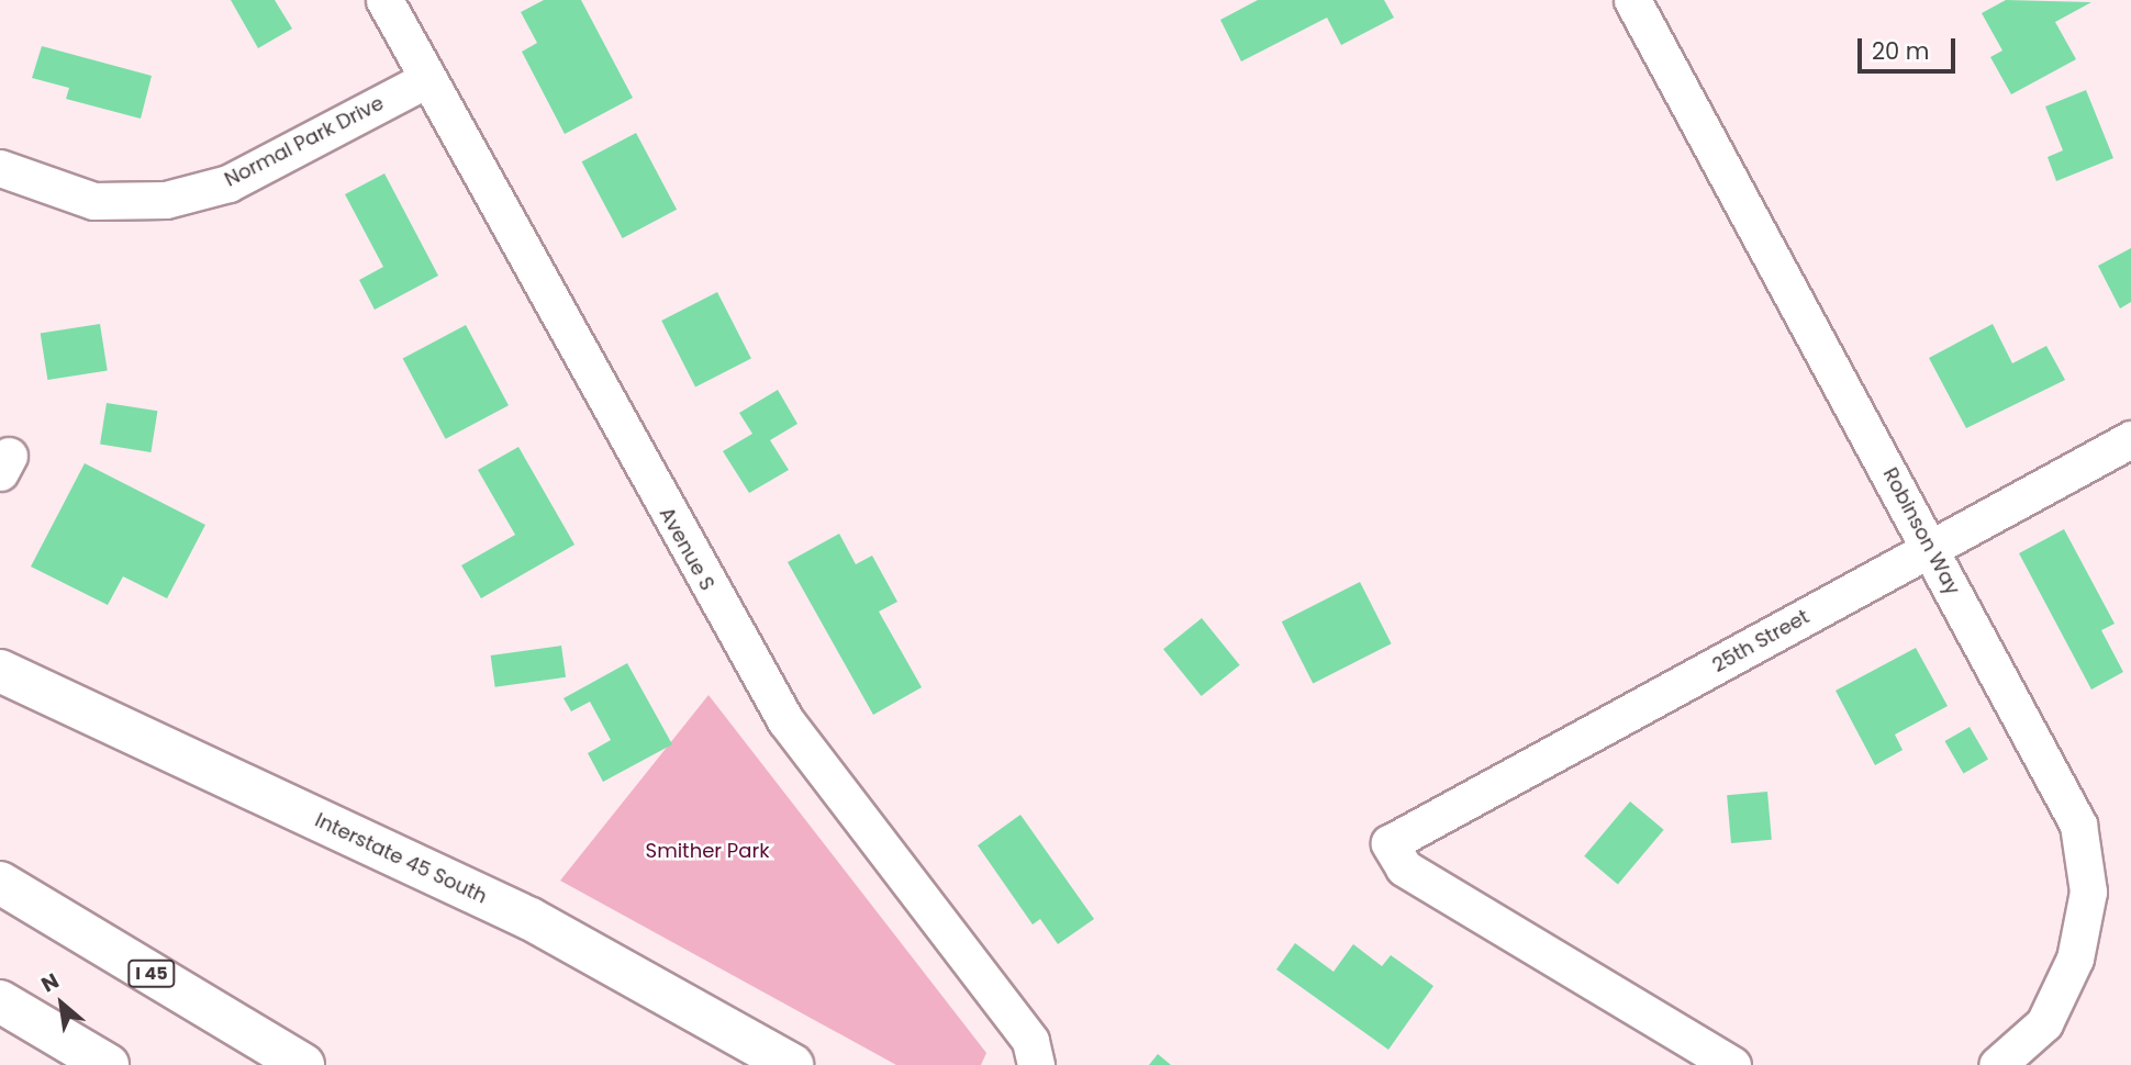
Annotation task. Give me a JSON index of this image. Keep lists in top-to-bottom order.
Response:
{
  "streets": {
    "main road": ["Interstate 45 South", "I 45"],
    "street": [
      "Normal Park Drive",
      "Robinson Way",
      "Avenue S",
      "25th Street"
    ]
  },
  "crossings": [
    ["Normal Park Drive", "Avenue S"],
    ["Robinson Way", "25th Street"]
  ],
  "parks": ["Smither Park"],
  "scale_bar": "20 m",
  "north": "top left"
}
